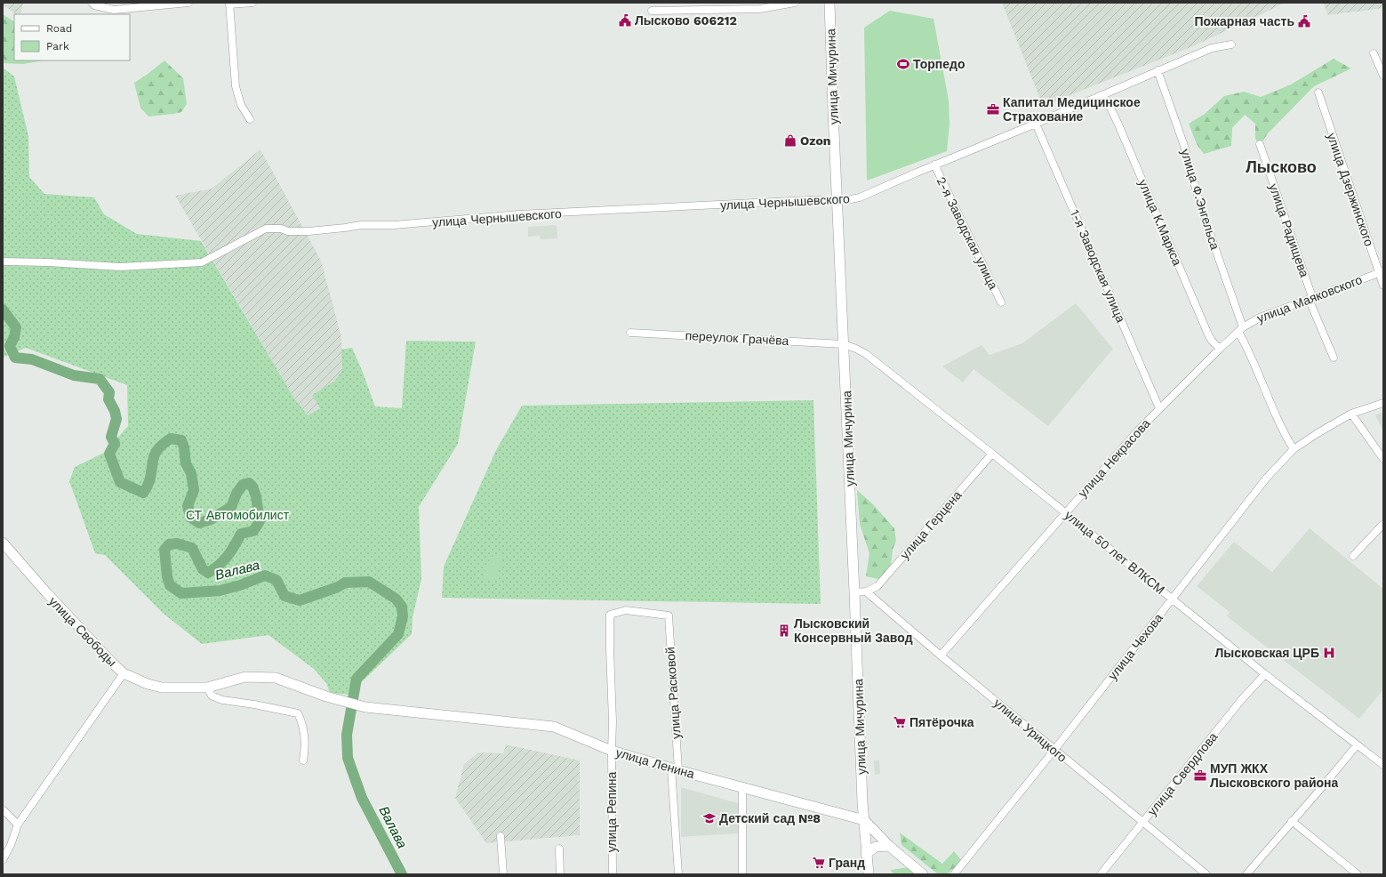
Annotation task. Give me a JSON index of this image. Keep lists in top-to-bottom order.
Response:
{
  "streets": {
    "main road": ["улица Мичурина", "улица Свободы", "улица Ленина"],
    "street": [
      "улица Дзержинского",
      "улица Ф.Энгельса",
      "улица Чернышевского",
      "улица К.Маркса",
      "улица Радищева",
      "2-я Заводская улица",
      "1-я Заводская улица",
      "улица Маяковского",
      "переулок Грачёва",
      "улица Некрасова",
      "улица Герцена",
      "улица 50 лет ВЛКСМ",
      "улица Чехова",
      "улица Расковой",
      "улица Урицкого",
      "улица Свердлова",
      "улица Репина"
    ]
  },
  "crossings": [
    ["улица Мичурина", "улица Чернышевского"],
    ["улица Мичурина", "переулок Грачёва"],
    ["улица Мичурина", "улица 50 лет ВЛКСМ"],
    ["улица Мичурина", "улица Ленина"],
    ["улица Дзержинского", "улица Маяковского"],
    ["улица Ф.Энгельса", "улица Чернышевского"],
    ["улица Ф.Энгельса", "улица Маяковского"],
    ["улица Ф.Энгельса", "улица Некрасова"],
    ["улица Ф.Энгельса", "улица Чехова"],
    ["улица Чернышевского", "улица К.Маркса"],
    ["улица Чернышевского", "2-я Заводская улица"],
    ["улица Чернышевского", "1-я Заводская улица"],
    ["улица К.Маркса", "улица Некрасова"],
    ["улица Радищева", "улица Маяковского"],
    ["1-я Заводская улица", "улица Некрасова"],
    ["улица Маяковского", "улица Некрасова"],
    ["переулок Грачёва", "улица 50 лет ВЛКСМ"],
    ["улица Некрасова", "улица 50 лет ВЛКСМ"],
    ["улица Некрасова", "улица Урицкого"],
    ["улица Герцена", "улица 50 лет ВЛКСМ"],
    ["улица Герцена", "улица Урицкого"],
    ["улица 50 лет ВЛКСМ", "улица Чехова"],
    ["улица 50 лет ВЛКСМ", "улица Свердлова"],
    ["улица Свободы", "улица Ленина"],
    ["улица Чехова", "улица Урицкого"],
    ["улица Расковой", "улица Ленина"],
    ["улица Расковой", "улица Репина"],
    ["улица Урицкого", "улица Свердлова"],
    ["улица Ленина", "улица Репина"]
  ],
  "districts": ["Лысково"],
  "water": ["Валава"],
  "parks": ["СТ Автомобилист"],
  "places": {
    "public building": ["Лысково 606212", "Пожарная часть"],
    "sports": ["Торпедо"],
    "office": ["Капитал Медицинское Страхование", "МУП ЖКХ Лысковского района"],
    "shop": ["Ozon"],
    "building": ["Лысковский Консервный Завод"],
    "hospital": ["Лысковская ЦРБ"],
    "supermarket": ["Пятёрочка", "Гранд"],
    "school or university": ["Детский сад №8"]
  },
  "legend": ["Road", "Park"]
}
